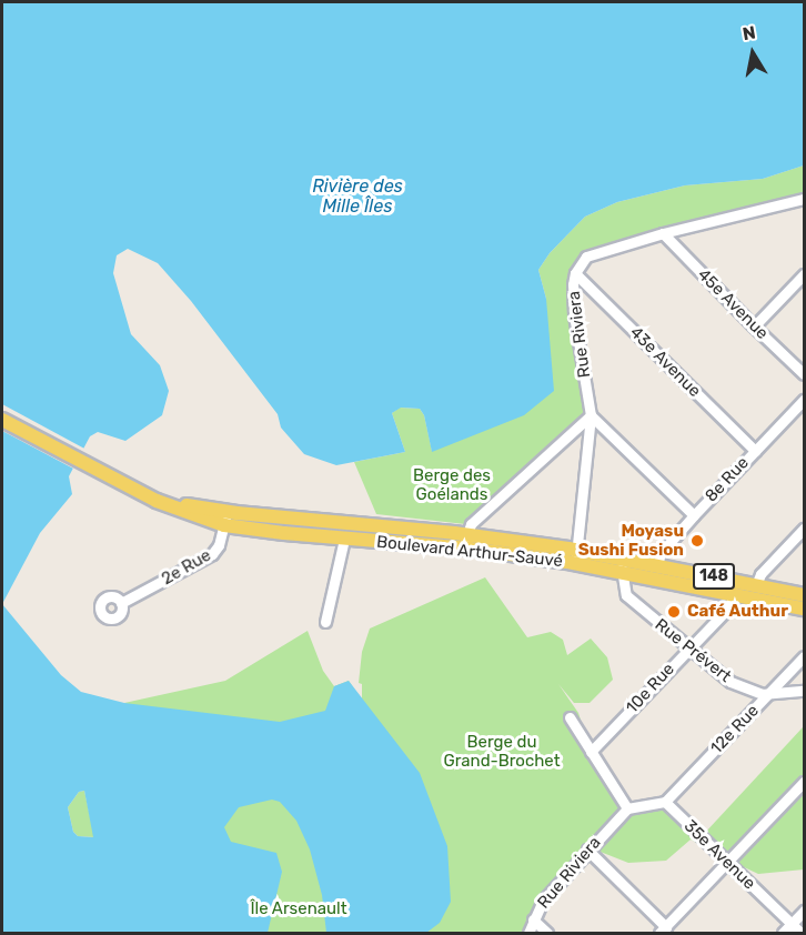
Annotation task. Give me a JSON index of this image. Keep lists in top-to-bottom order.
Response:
{
  "streets": {
    "main road": ["Boulevard Arthur-Sauvé", "148"],
    "street": [
      "45e Avenue",
      "Rue Riviera",
      "43e Avenue",
      "8e Rue",
      "2e Rue",
      "Rue Prévert",
      "10e Rue",
      "12e Rue",
      "35e Avenue"
    ]
  },
  "crossings": [
    ["45e Avenue", "Rue Riviera"],
    ["Rue Riviera", "43e Avenue"],
    ["Rue Riviera", "Boulevard Arthur-Sauvé"],
    ["43e Avenue", "8e Rue"],
    ["8e Rue", "Boulevard Arthur-Sauvé"],
    ["Boulevard Arthur-Sauvé", "2e Rue"],
    ["Boulevard Arthur-Sauvé", "Rue Prévert"],
    ["Boulevard Arthur-Sauvé", "10e Rue"],
    ["Rue Prévert", "10e Rue"],
    ["Rue Prévert", "12e Rue"],
    ["12e Rue", "35e Avenue"]
  ],
  "water": ["Rivière des Mille Îles"],
  "parks": ["Berge des Goélands", "Berge du Grand-Brochet", "Île Arsenault"],
  "places": ["Moyasu Sushi Fusion", "Café Authur"],
  "north": "top"
}
